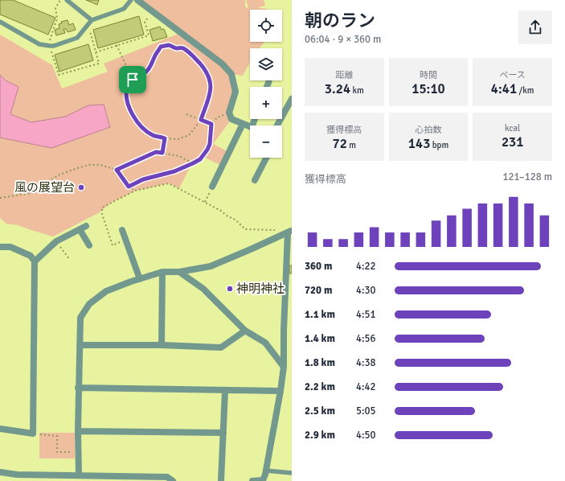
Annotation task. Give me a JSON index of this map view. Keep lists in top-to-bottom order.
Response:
{
  "places": ["風の展望台", "神明神社"],
  "page": {
    "heading": ["朝のラン", "06:04 · 9 × 360 m"],
    "map_buttons": ["+", "−"],
    "stats": [
      ["距離", "3.24 km"],
      ["時間", "15:10"],
      ["ペース", "4:41 /km"],
      ["獲得標高", "72 m"],
      ["心拍数", "143 bpm"],
      ["kcal", "231"]
    ],
    "chart": ["獲得標高", "121–128 m"],
    "list": [
      {
        "name": "360 m",
        "note": "4:22"
      },
      {
        "name": "720 m",
        "note": "4:30"
      },
      {
        "name": "1.1 km",
        "note": "4:51"
      },
      {
        "name": "1.4 km",
        "note": "4:56"
      },
      {
        "name": "1.8 km",
        "note": "4:38"
      },
      {
        "name": "2.2 km",
        "note": "4:42"
      },
      {
        "name": "2.5 km",
        "note": "5:05"
      },
      {
        "name": "2.9 km",
        "note": "4:50"
      }
    ]
  }
}
